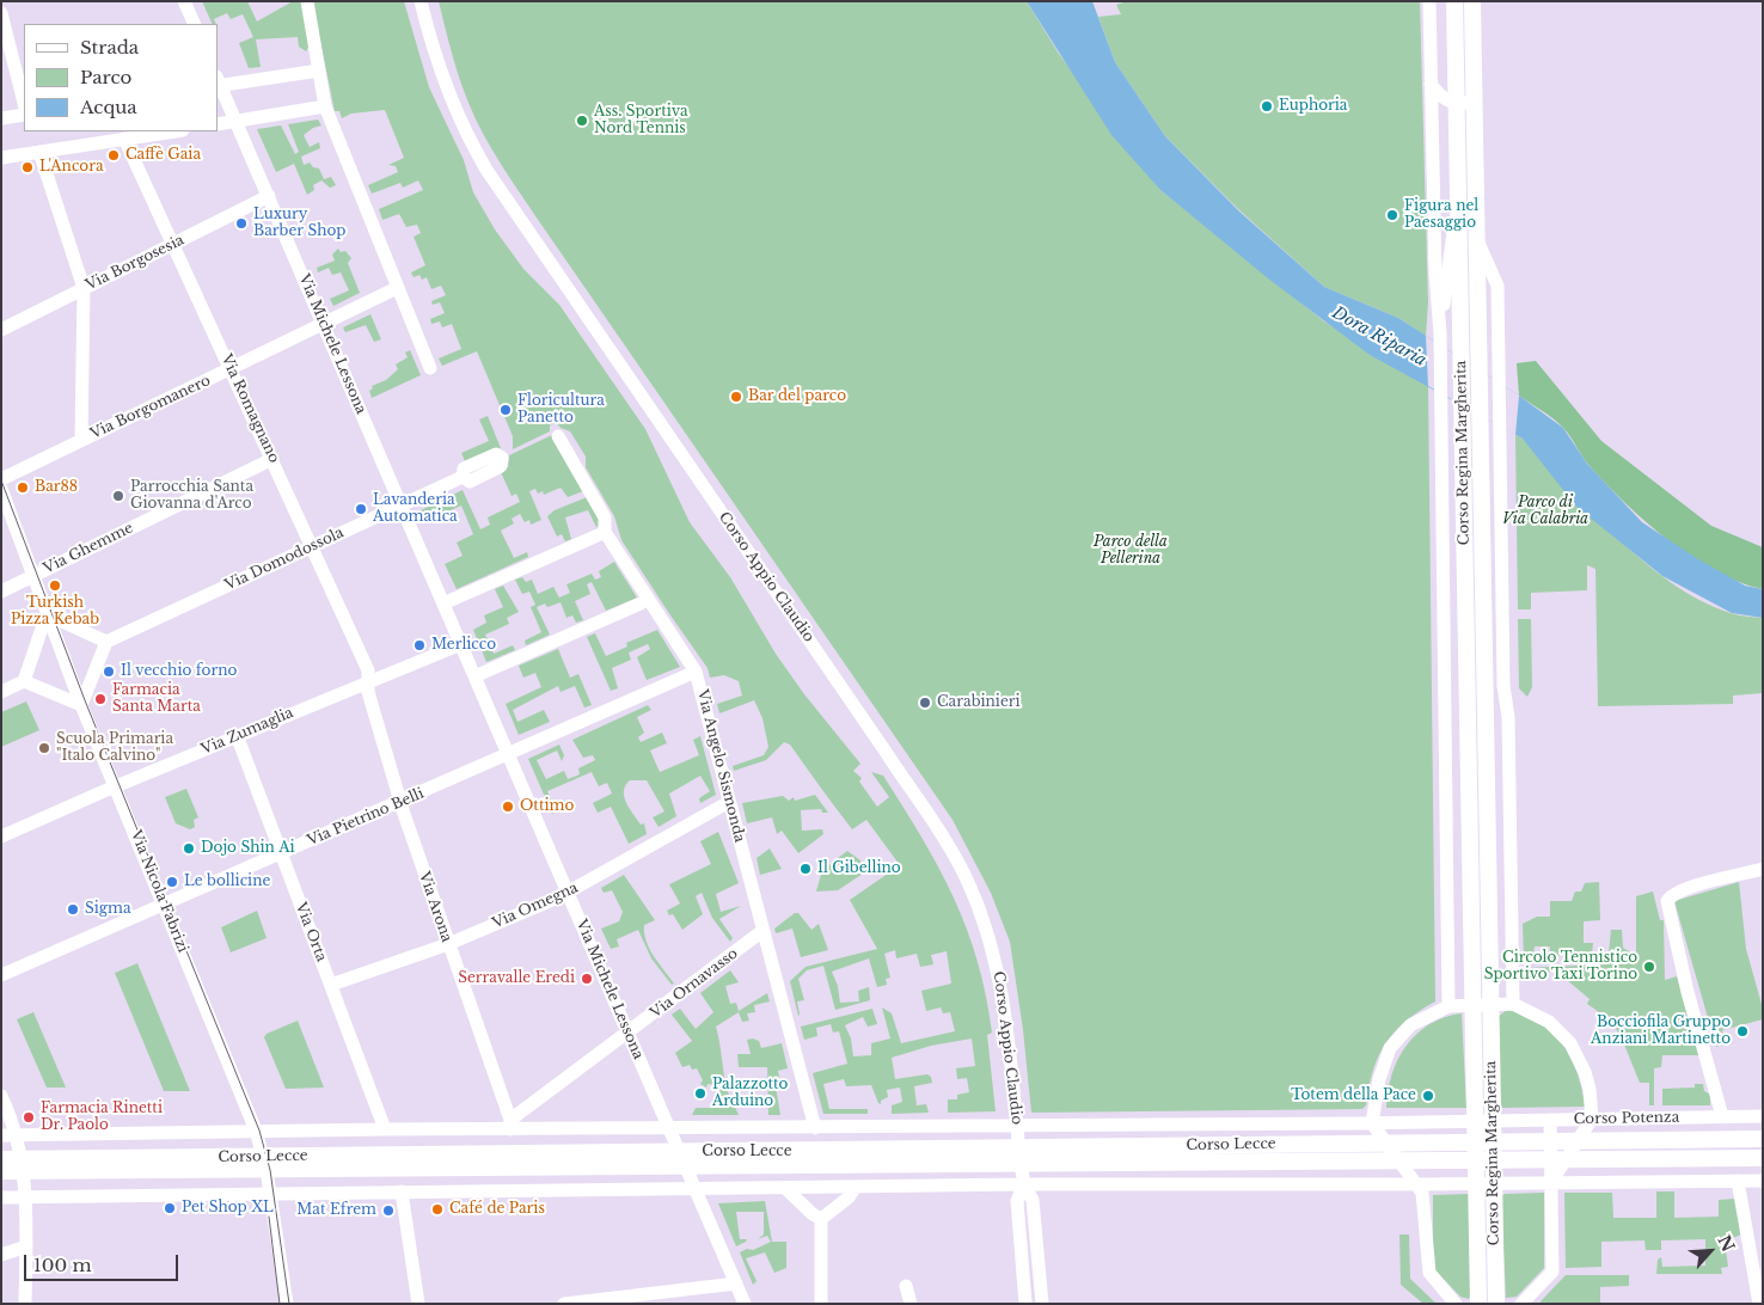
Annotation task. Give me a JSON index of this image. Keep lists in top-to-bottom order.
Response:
{
  "streets": {
    "main road": ["Corso Regina Margherita", "Corso Potenza", "Corso Lecce"],
    "street": [
      "Via Borgosesia",
      "Via Michele Lessona",
      "Via Borgomanero",
      "Via Romagnano",
      "Via Ghemme",
      "Via Domodossola",
      "Corso Appio Claudio",
      "Via Zumaglia",
      "Via Angelo Sismonda",
      "Via Pietrino Belli",
      "Via Nicola Fabrizi",
      "Via Omegna",
      "Via Arona",
      "Via Orta",
      "Via Ornavasso"
    ]
  },
  "crossings": [
    ["Via Borgosesia", "Via Michele Lessona"],
    ["Via Borgosesia", "Via Romagnano"],
    ["Via Michele Lessona", "Via Borgomanero"],
    ["Via Michele Lessona", "Via Domodossola"],
    ["Via Michele Lessona", "Via Zumaglia"],
    ["Via Michele Lessona", "Via Pietrino Belli"],
    ["Via Michele Lessona", "Via Omegna"],
    ["Via Michele Lessona", "Via Ornavasso"],
    ["Via Michele Lessona", "Corso Lecce"],
    ["Via Borgomanero", "Via Romagnano"],
    ["Via Romagnano", "Via Ghemme"],
    ["Via Romagnano", "Via Domodossola"],
    ["Via Romagnano", "Via Zumaglia"],
    ["Via Romagnano", "Via Arona"],
    ["Corso Regina Margherita", "Corso Potenza"],
    ["Corso Regina Margherita", "Corso Lecce"],
    ["Via Ghemme", "Via Nicola Fabrizi"],
    ["Corso Appio Claudio", "Corso Lecce"],
    ["Via Zumaglia", "Via Nicola Fabrizi"],
    ["Via Zumaglia", "Via Arona"],
    ["Via Zumaglia", "Via Orta"],
    ["Via Angelo Sismonda", "Via Pietrino Belli"],
    ["Via Angelo Sismonda", "Via Omegna"],
    ["Via Angelo Sismonda", "Via Ornavasso"],
    ["Via Angelo Sismonda", "Corso Lecce"],
    ["Via Pietrino Belli", "Via Nicola Fabrizi"],
    ["Via Pietrino Belli", "Via Arona"],
    ["Via Pietrino Belli", "Via Orta"],
    ["Via Nicola Fabrizi", "Corso Lecce"],
    ["Via Omegna", "Via Arona"],
    ["Via Omegna", "Via Orta"],
    ["Via Arona", "Via Ornavasso"],
    ["Via Arona", "Corso Lecce"],
    ["Via Orta", "Corso Lecce"],
    ["Via Ornavasso", "Corso Lecce"],
    ["Corso Potenza", "Corso Lecce"]
  ],
  "water": ["Dora Riparia"],
  "parks": ["Parco di Via Calabria", "Parco della Pellerina"],
  "places": [
    "Euphoria",
    "Ass. Sportiva Nord Tennis",
    "Caffè Gaia",
    "L'Ancora",
    "Figura nel Paesaggio",
    "Luxury Barber Shop",
    "Bar del parco",
    "Floricultura Panetto",
    "Bar88",
    "Parrocchia Santa Giovanna d'Arco",
    "Lavanderia Automatica",
    "Turkish Pizza Kebab",
    "Merlicco",
    "Il vecchio forno",
    "Farmacia Santa Marta",
    "Carabinieri",
    "Scuola Primaria \"Italo Calvino\"",
    "Ottimo",
    "Dojo Shin Ai",
    "Il Gibellino",
    "Le bollicine",
    "Sigma",
    "Circolo Tennistico Sportivo Taxi Torino",
    "Serravalle Eredi",
    "Bocciofila Gruppo Anziani Martinetto",
    "Palazzotto Arduino",
    "Totem della Pace",
    "Farmacia Rinetti Dr. Paolo",
    "Pet Shop XL",
    "Café de Paris",
    "Mat Efrem"
  ],
  "legend": ["Strada", "Parco", "Acqua"],
  "scale_bar": "100 m",
  "north": "top right"
}
